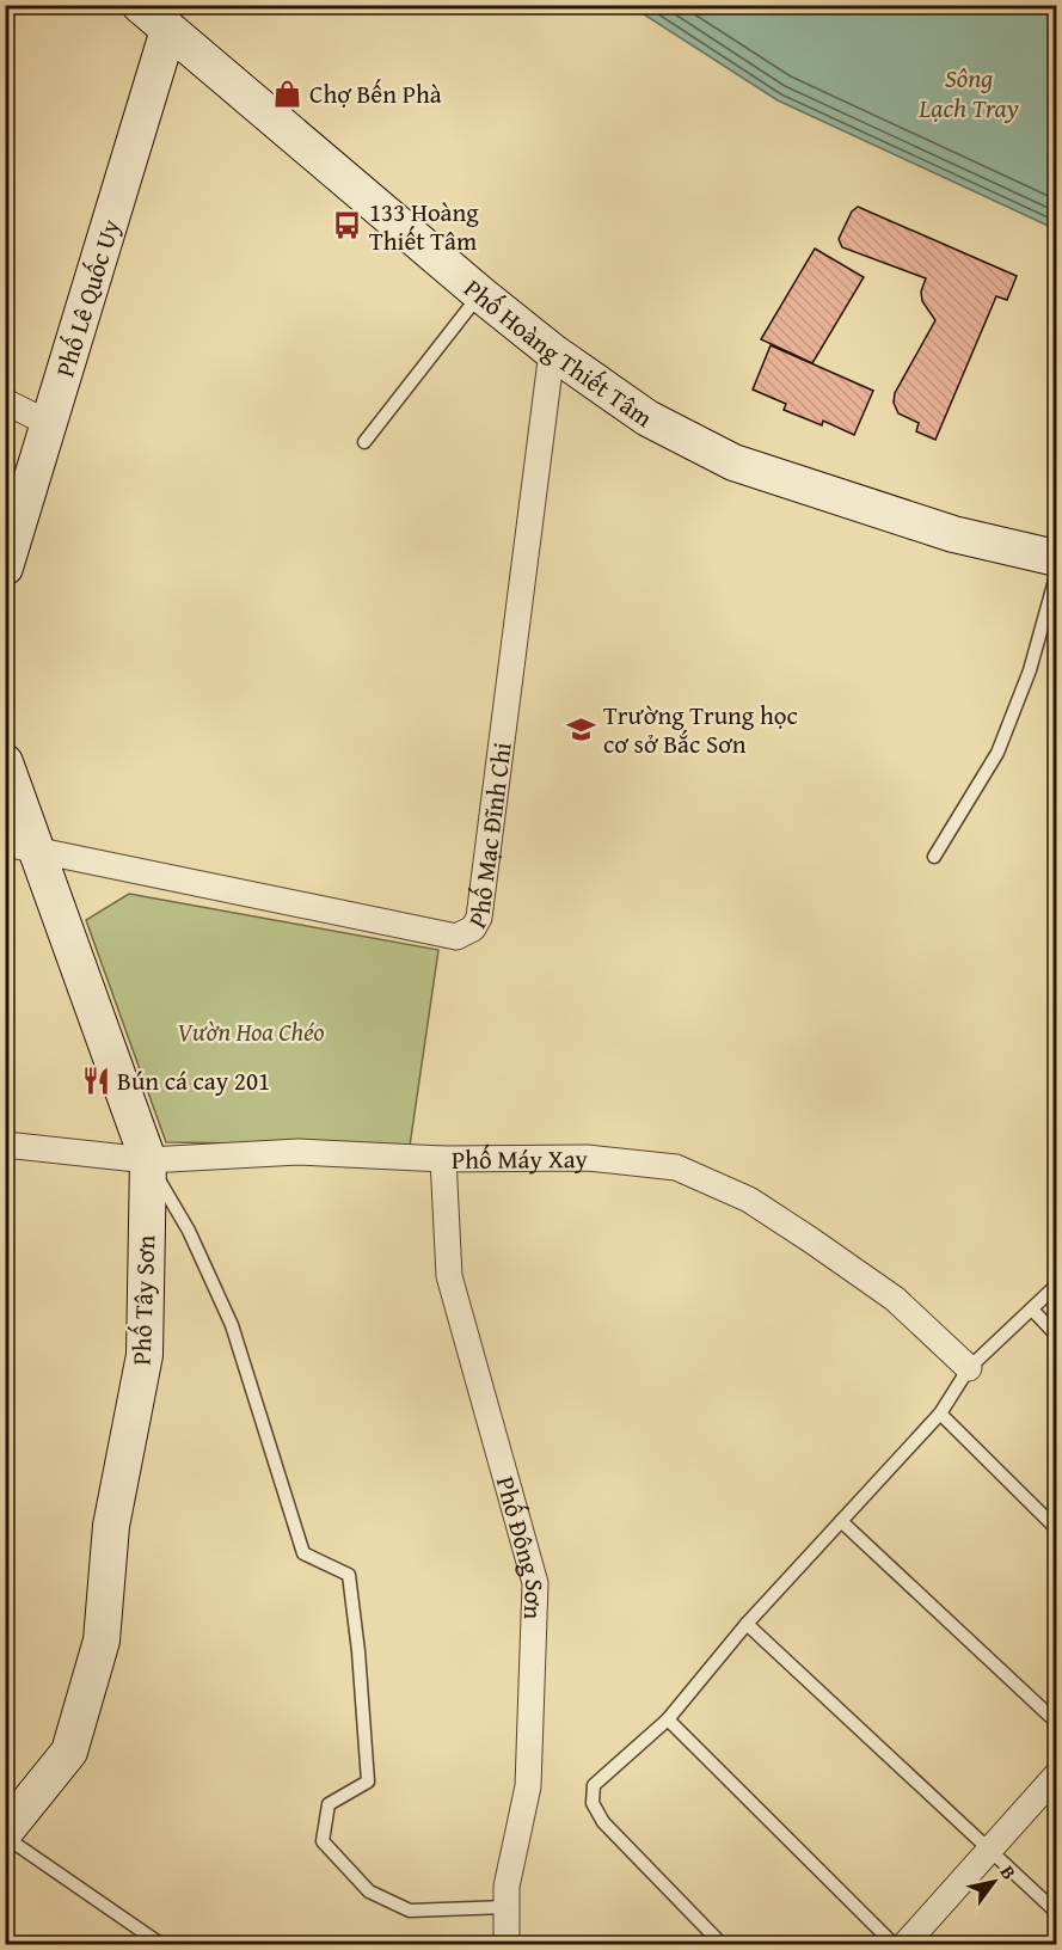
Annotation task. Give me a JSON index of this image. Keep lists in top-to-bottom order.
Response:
{
  "streets": {
    "street": [
      "Phố Lê Quốc Uy",
      "Phố Hoàng Thiết Tâm",
      "Phố Mạc Đĩnh Chi",
      "Phố Máy Xay",
      "Phố Tây Sơn",
      "Phố Đông Sơn"
    ]
  },
  "crossings": [
    ["Phố Lê Quốc Uy", "Phố Hoàng Thiết Tâm"],
    ["Phố Hoàng Thiết Tâm", "Phố Mạc Đĩnh Chi"],
    ["Phố Mạc Đĩnh Chi", "Phố Tây Sơn"],
    ["Phố Máy Xay", "Phố Tây Sơn"],
    ["Phố Máy Xay", "Phố Đông Sơn"]
  ],
  "water": ["Sông Lạch Tray"],
  "parks": ["Vườn Hoa Chéo"],
  "places": {
    "shop": ["Chợ Bến Phà"],
    "bus stop": ["133 Hoàng Thiết Tâm"],
    "school or university": ["Trường Trung học cơ sở Bắc Sơn"],
    "restaurant": ["Bún cá cay 201"]
  },
  "north": "top right"
}
